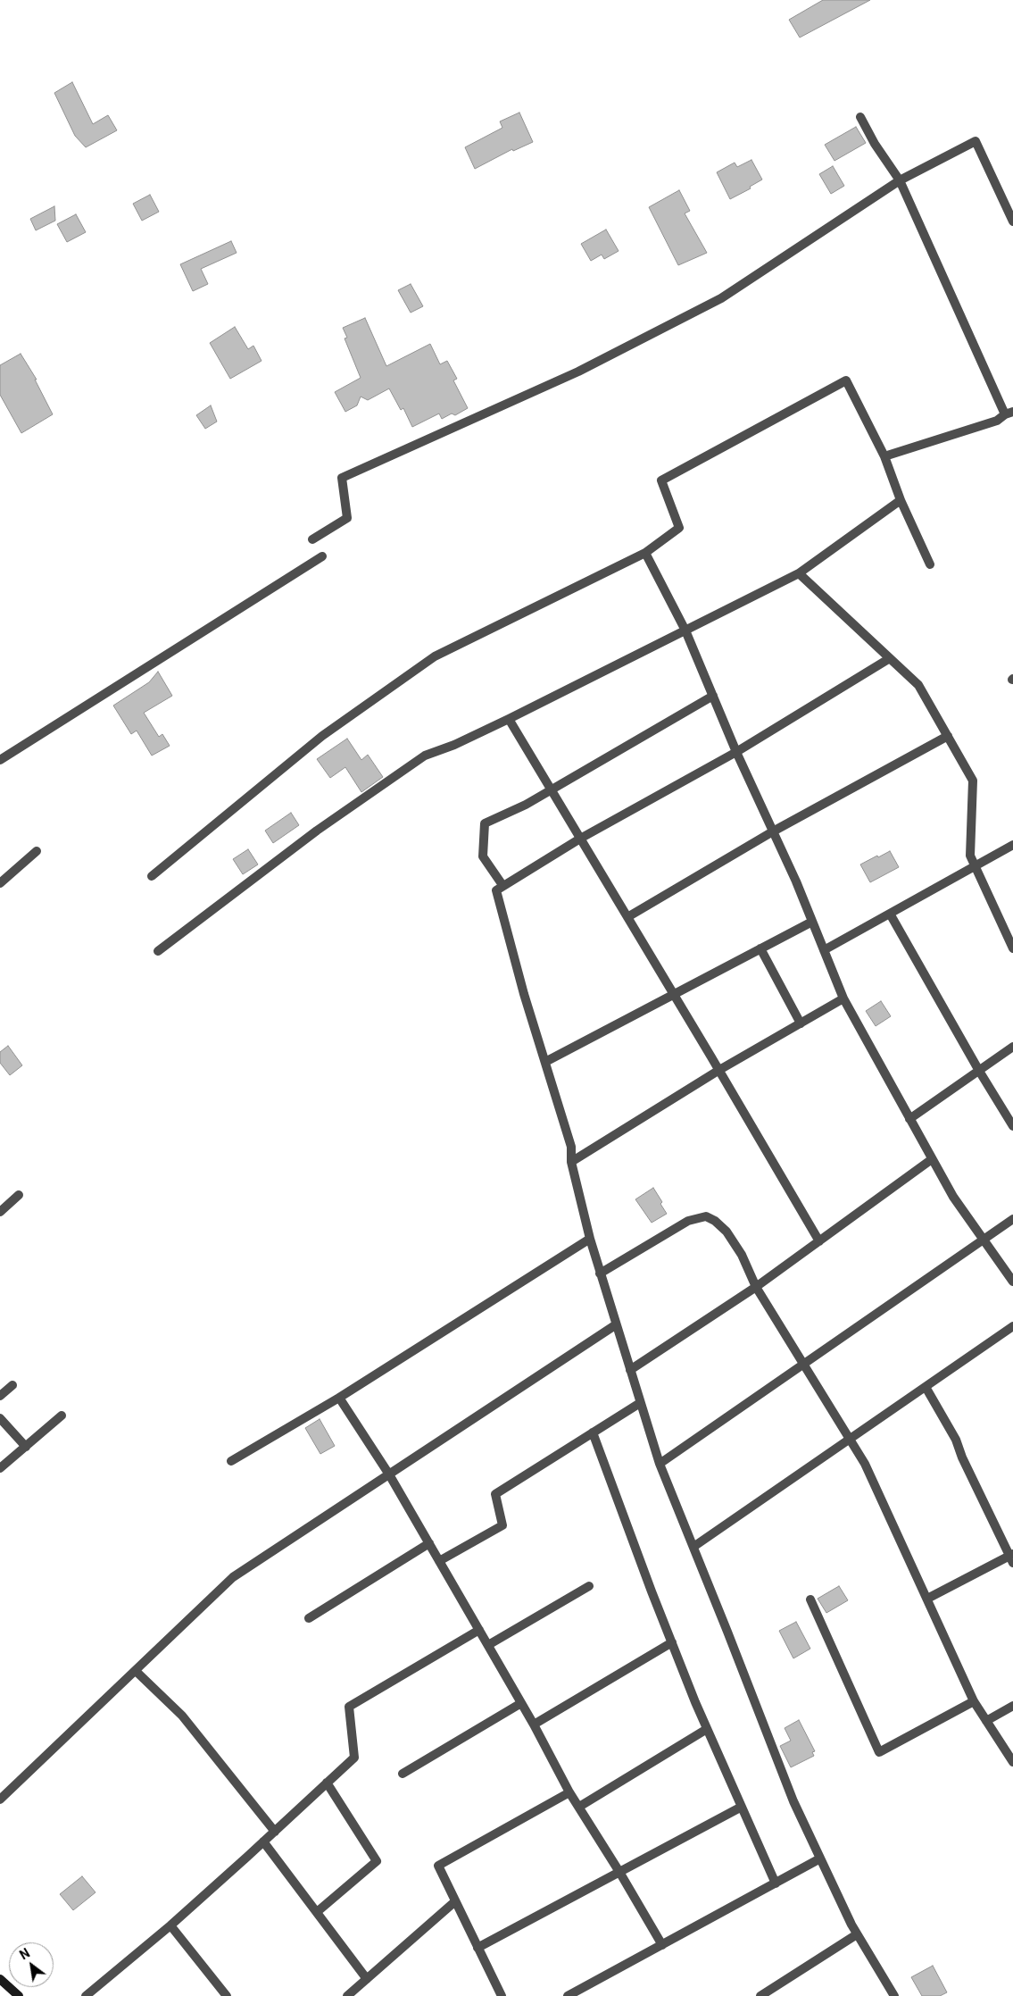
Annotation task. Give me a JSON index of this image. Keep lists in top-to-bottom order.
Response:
{
  "north": "top left"
}
